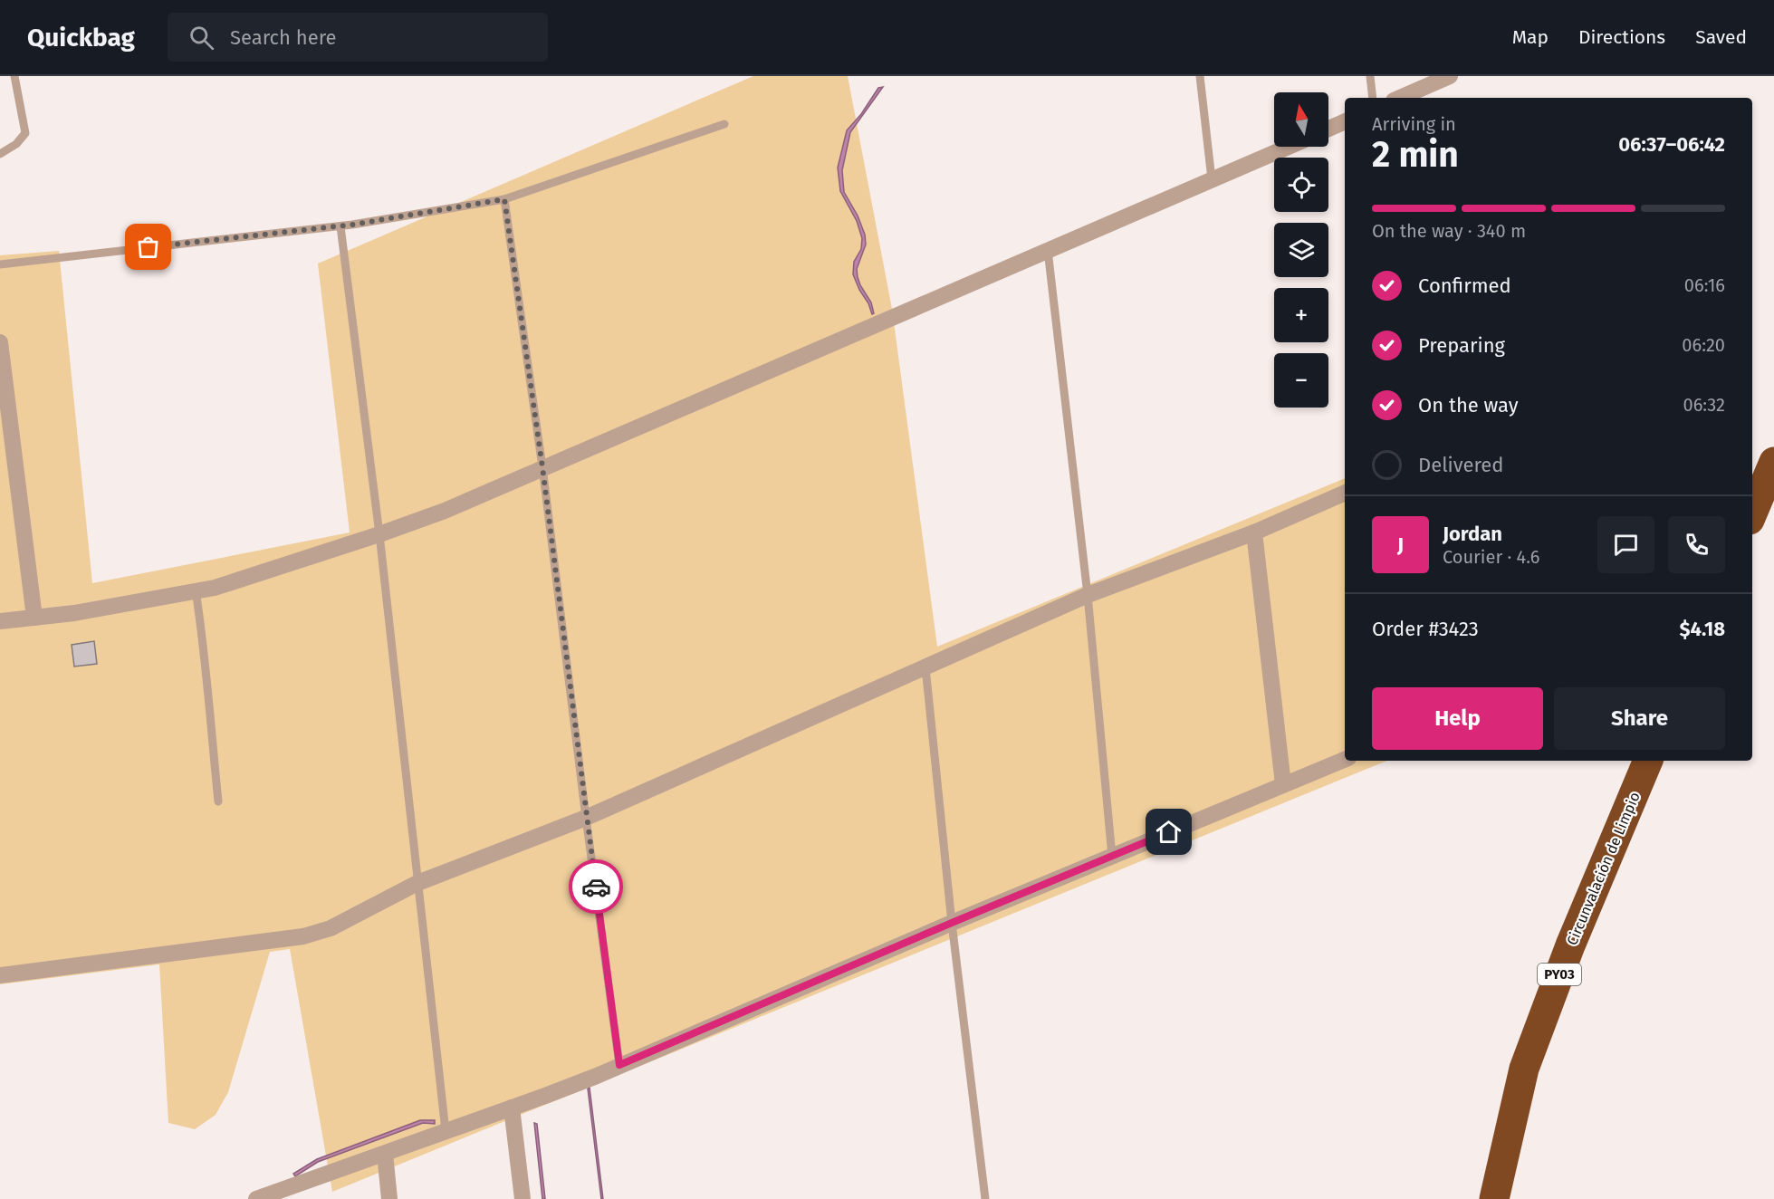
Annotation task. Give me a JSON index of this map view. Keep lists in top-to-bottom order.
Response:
{
  "streets": {
    "highway": ["Circunvalación de Limpio", "PY03"]
  },
  "north": "top",
  "page": {
    "header": "Quickbag",
    "search": "Search here",
    "nav": ["Map", "Directions", "Saved"],
    "map_buttons": ["+", "−"],
    "heading": ["2 min", "Arriving in", "06:37–06:42"],
    "panel": [
      "Jordan",
      "Courier · 4.6",
      "Order #3423",
      "$4.18"
    ],
    "bar": "On the way · 340 m",
    "list": [
      ["Confirmed", "06:16"],
      ["Preparing", "06:20"],
      ["On the way", "06:32"],
      "Delivered"
    ],
    "round": "J",
    "buttons": ["Help", "Share"]
  }
}
